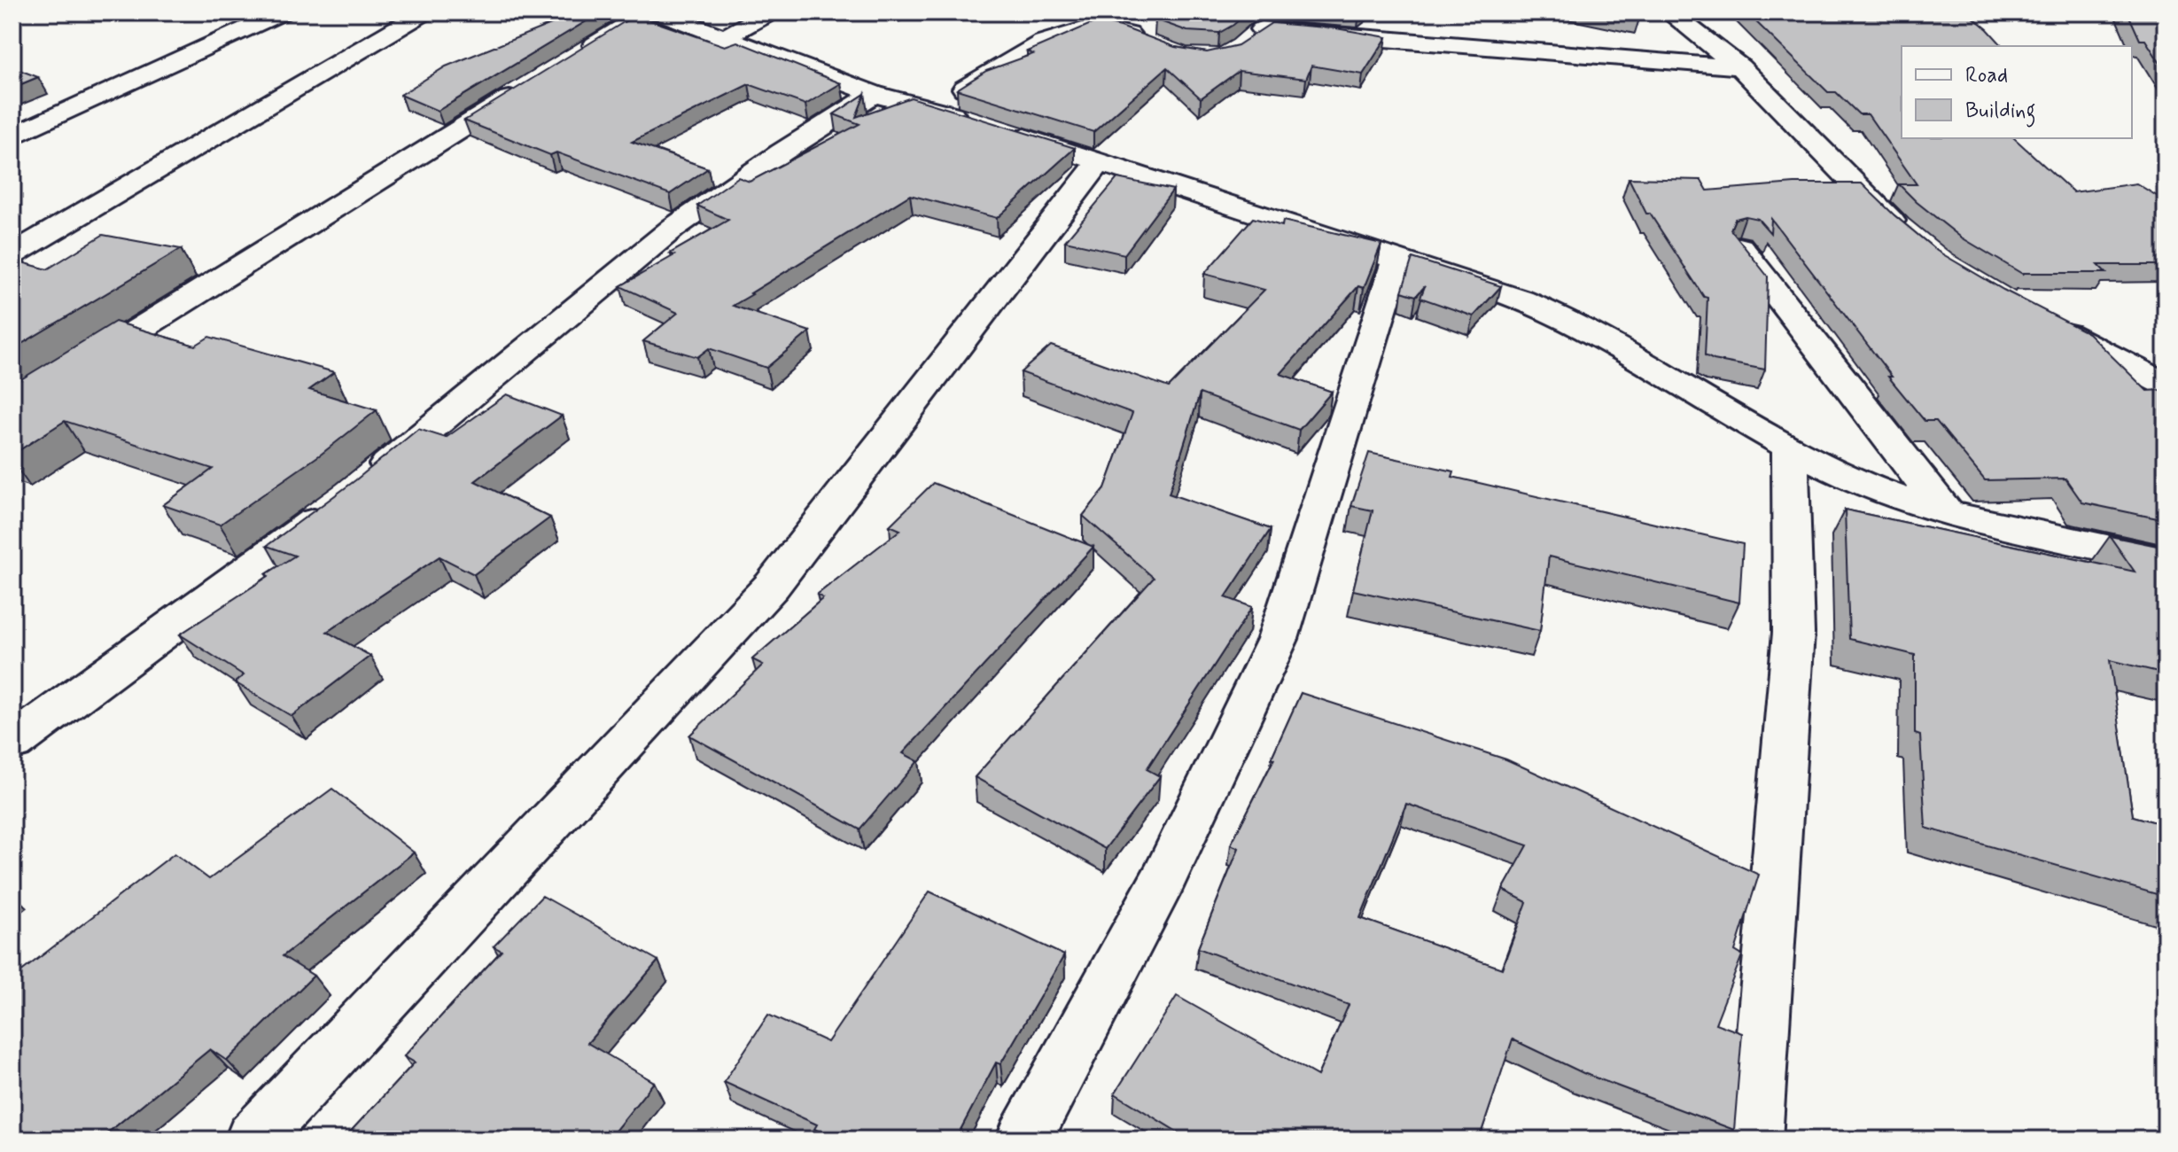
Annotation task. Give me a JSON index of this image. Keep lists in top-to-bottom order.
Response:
{
  "legend": ["Road", "Building"]
}
